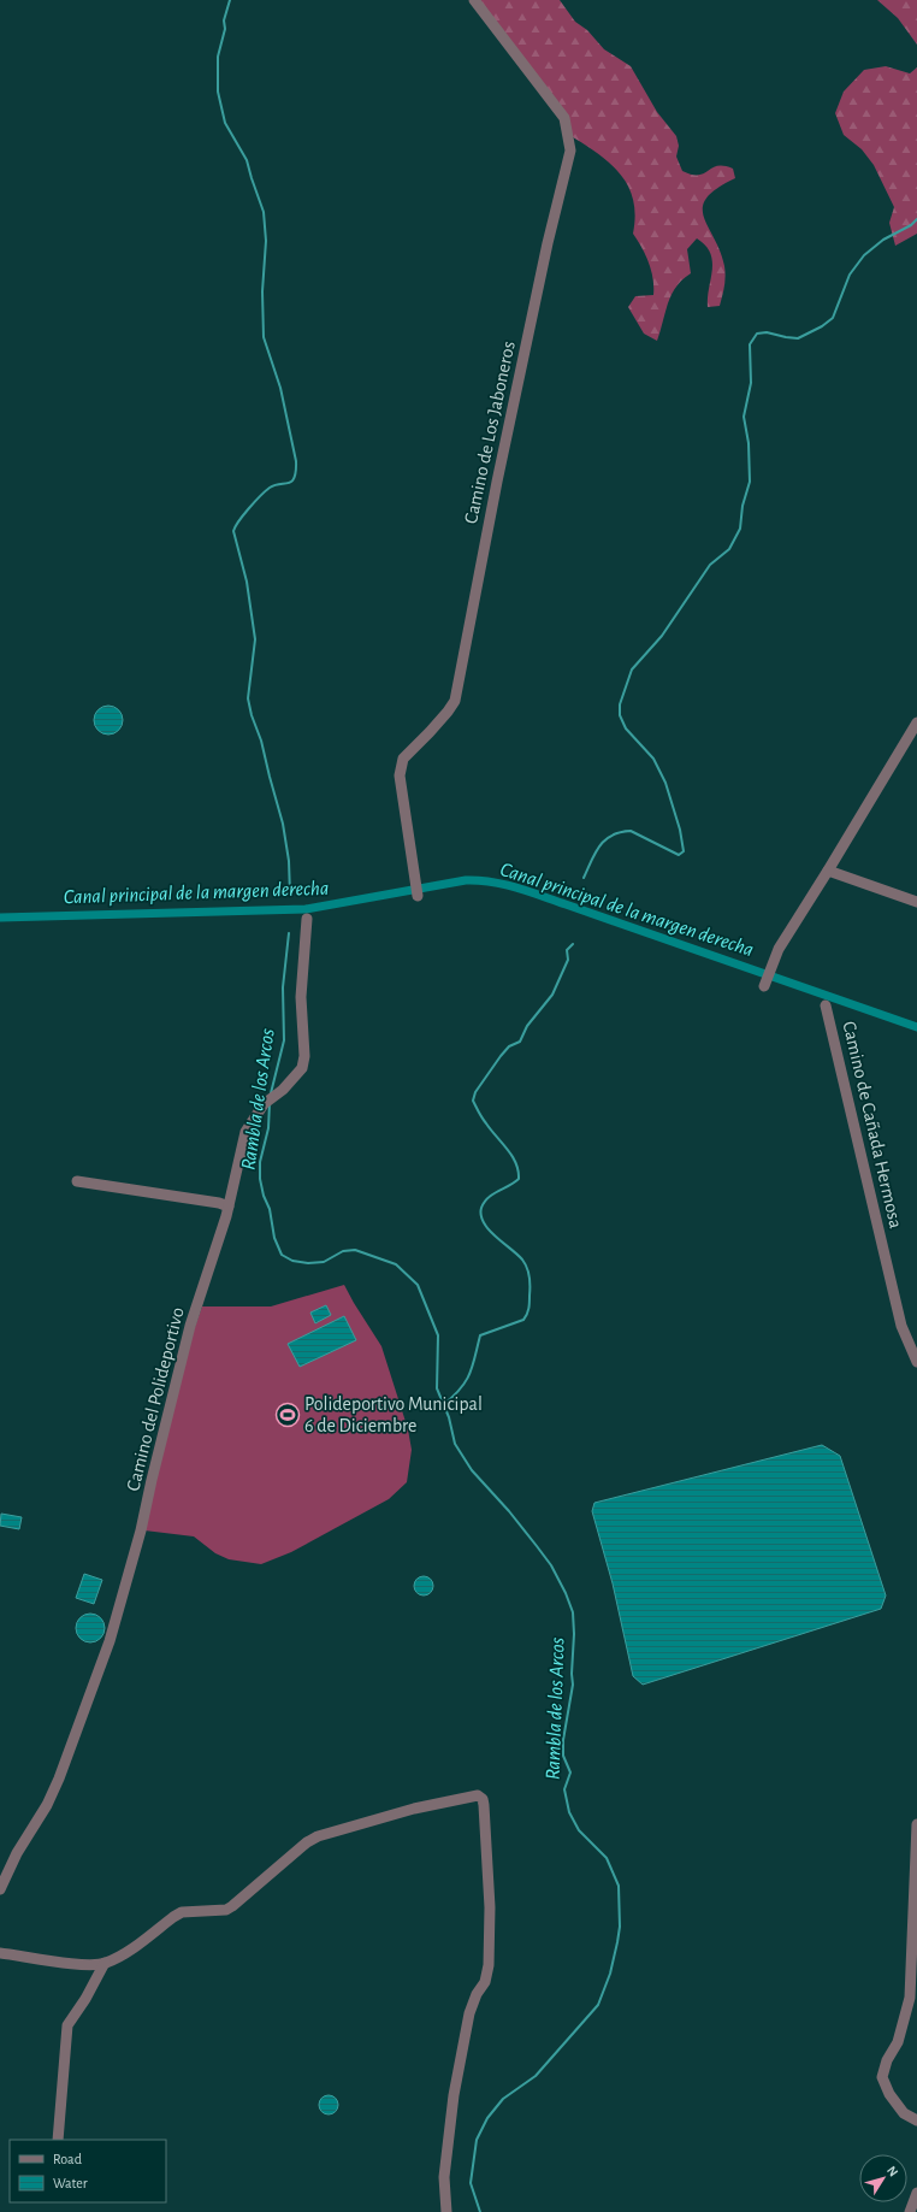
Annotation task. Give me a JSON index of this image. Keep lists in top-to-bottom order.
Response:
{
  "streets": {
    "street": ["Camino de Los Jaboneros", "Camino de Cañada Hermosa", "Camino del Polideportivo"]
  },
  "water": ["Canal principal de la margen derecha", "Rambla de los Arcos"],
  "places": {
    "sports": ["Polideportivo Municipal 6 de Diciembre"]
  },
  "legend": ["Road", "Water"],
  "north": "top right"
}
